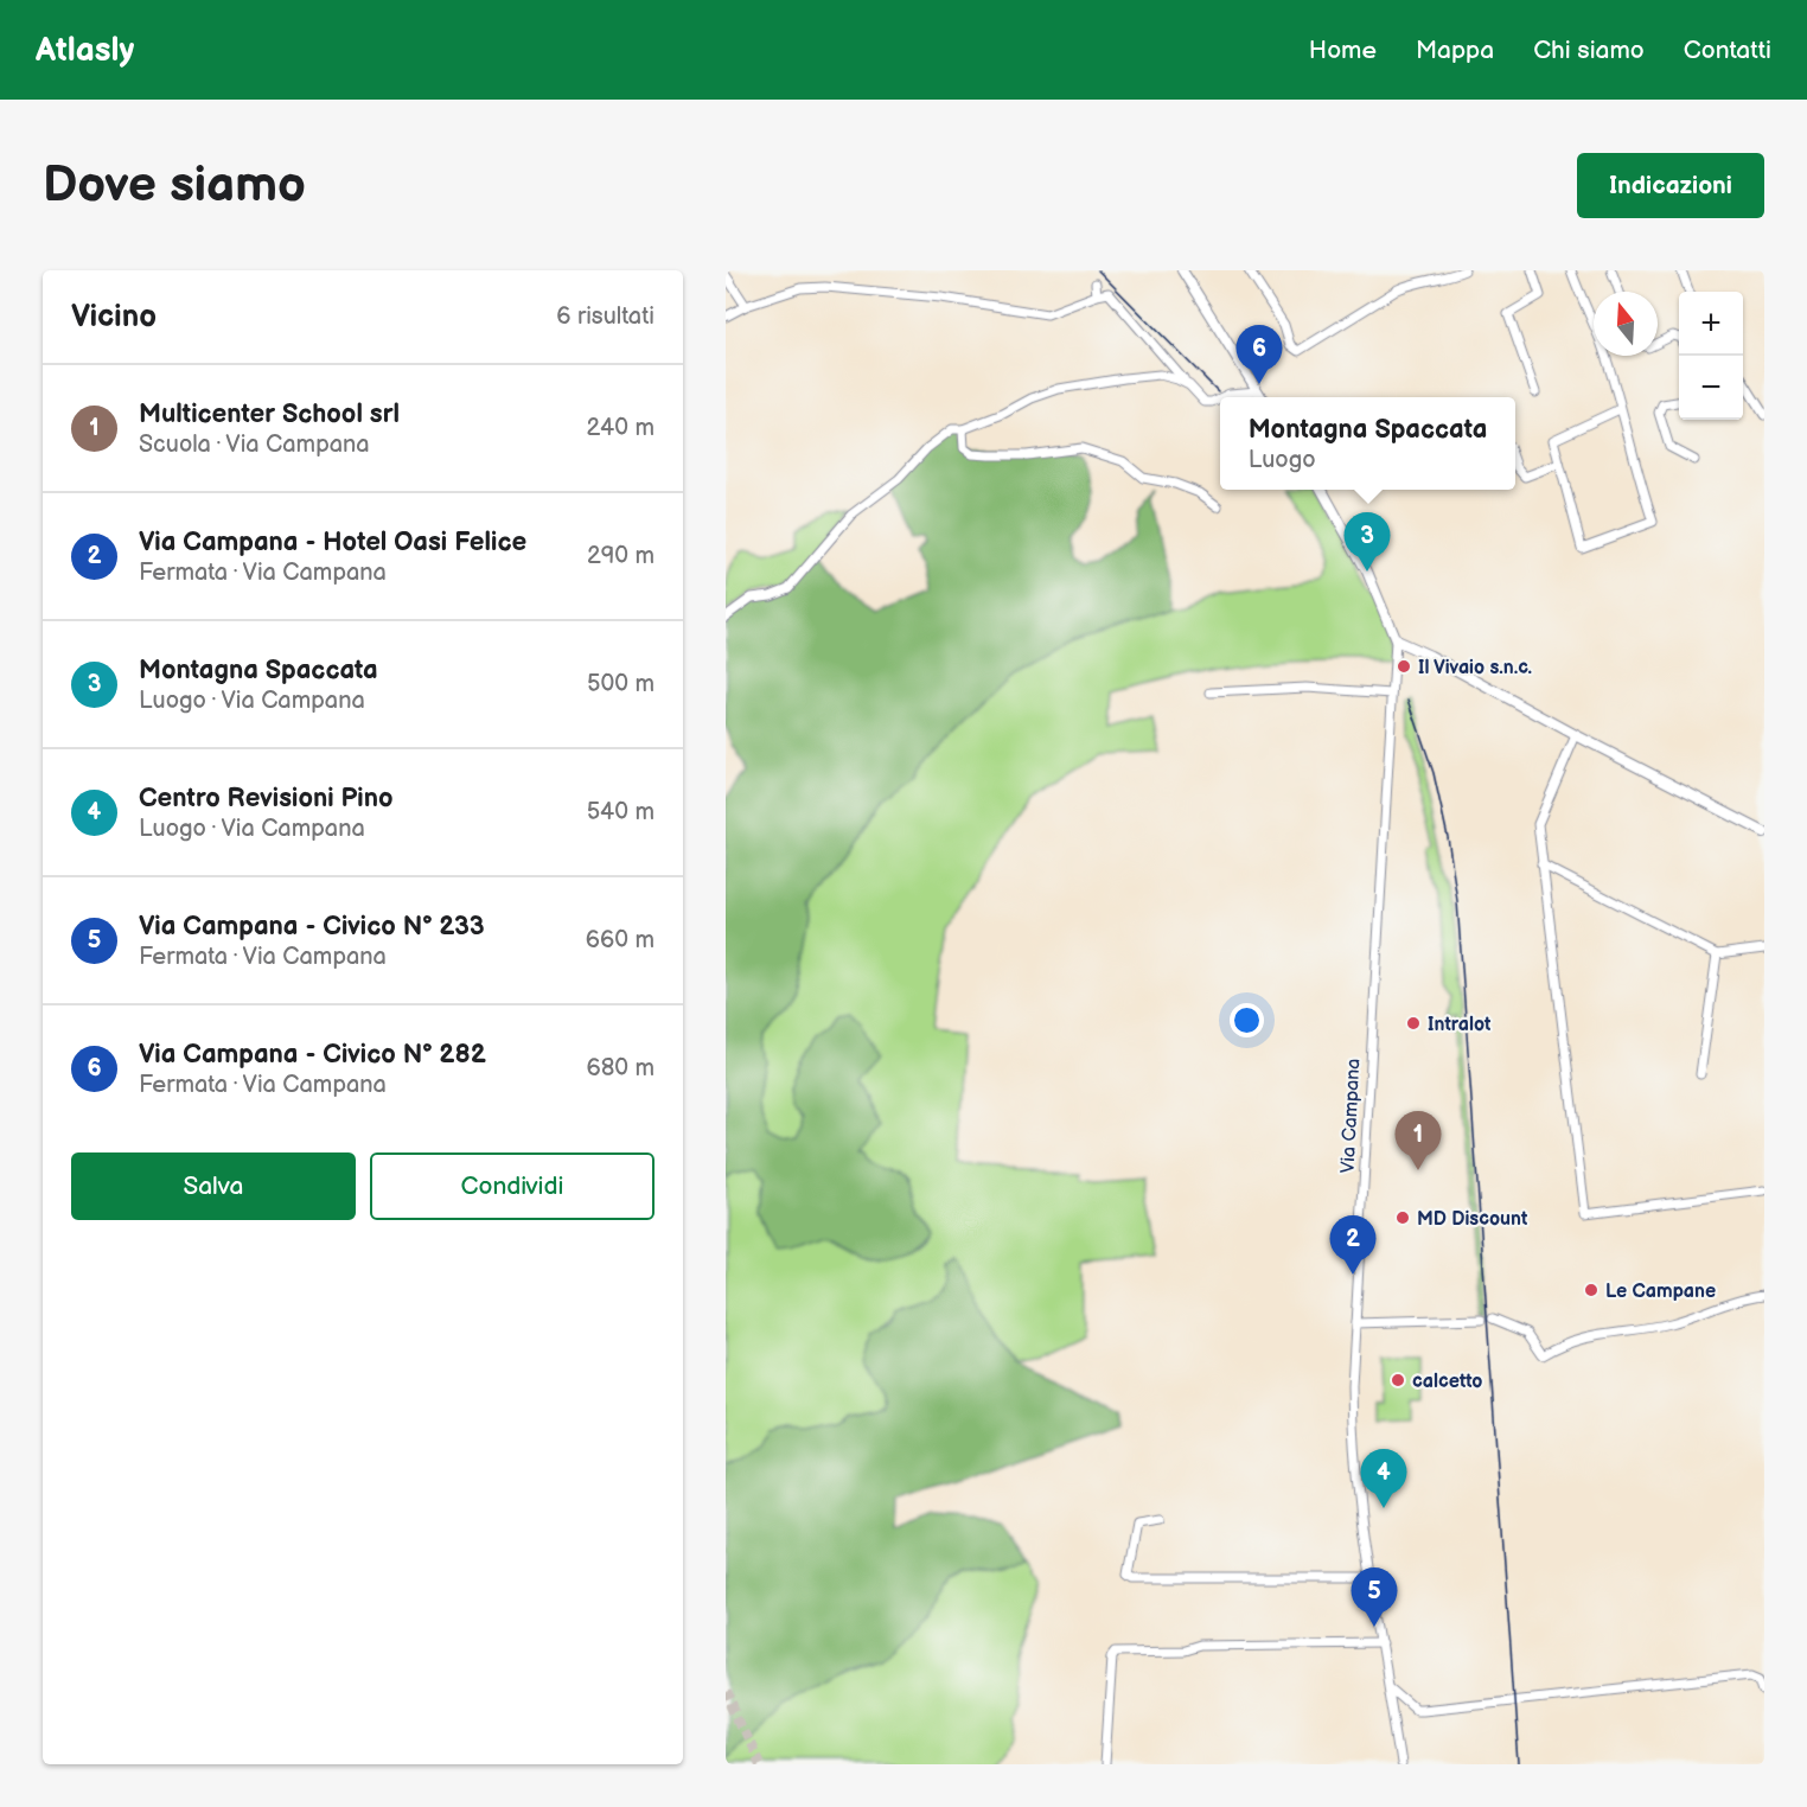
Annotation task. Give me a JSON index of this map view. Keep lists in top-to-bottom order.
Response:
{
  "streets": {
    "main road": ["Via Campana"]
  },
  "places": [
    "Il Vivaio s.n.c.",
    "Intralot",
    "MD Discount",
    "Le Campane",
    "calcetto"
  ],
  "north": "top",
  "page": {
    "header": "Atlasly",
    "nav": [
      "Home",
      "Mappa",
      "Chi siamo",
      "Contatti"
    ],
    "buttons": [
      "Indicazioni",
      ["Salva", "Condividi"]
    ],
    "title": "Dove siamo",
    "heading": ["Vicino", "6 risultati"],
    "map_buttons": ["+", "−"],
    "pins": [
      "6",
      "3",
      "1",
      "2",
      "4",
      "5"
    ],
    "list": [
      {
        "mark": "1",
        "name": "Multicenter School srl",
        "note": "Scuola · Via Campana",
        "value": "240 m"
      },
      {
        "mark": "2",
        "name": "Via Campana - Hotel Oasi Felice",
        "note": "Fermata · Via Campana",
        "value": "290 m"
      },
      {
        "mark": "3",
        "name": "Montagna Spaccata",
        "note": "Luogo · Via Campana",
        "value": "500 m"
      },
      {
        "mark": "4",
        "name": "Centro Revisioni Pino",
        "note": "Luogo · Via Campana",
        "value": "540 m"
      },
      {
        "mark": "5",
        "name": "Via Campana - Civico N° 233",
        "note": "Fermata · Via Campana",
        "value": "660 m"
      },
      {
        "mark": "6",
        "name": "Via Campana - Civico N° 282",
        "note": "Fermata · Via Campana",
        "value": "680 m"
      }
    ],
    "popup": ["Montagna Spaccata", "Luogo"]
  }
}
